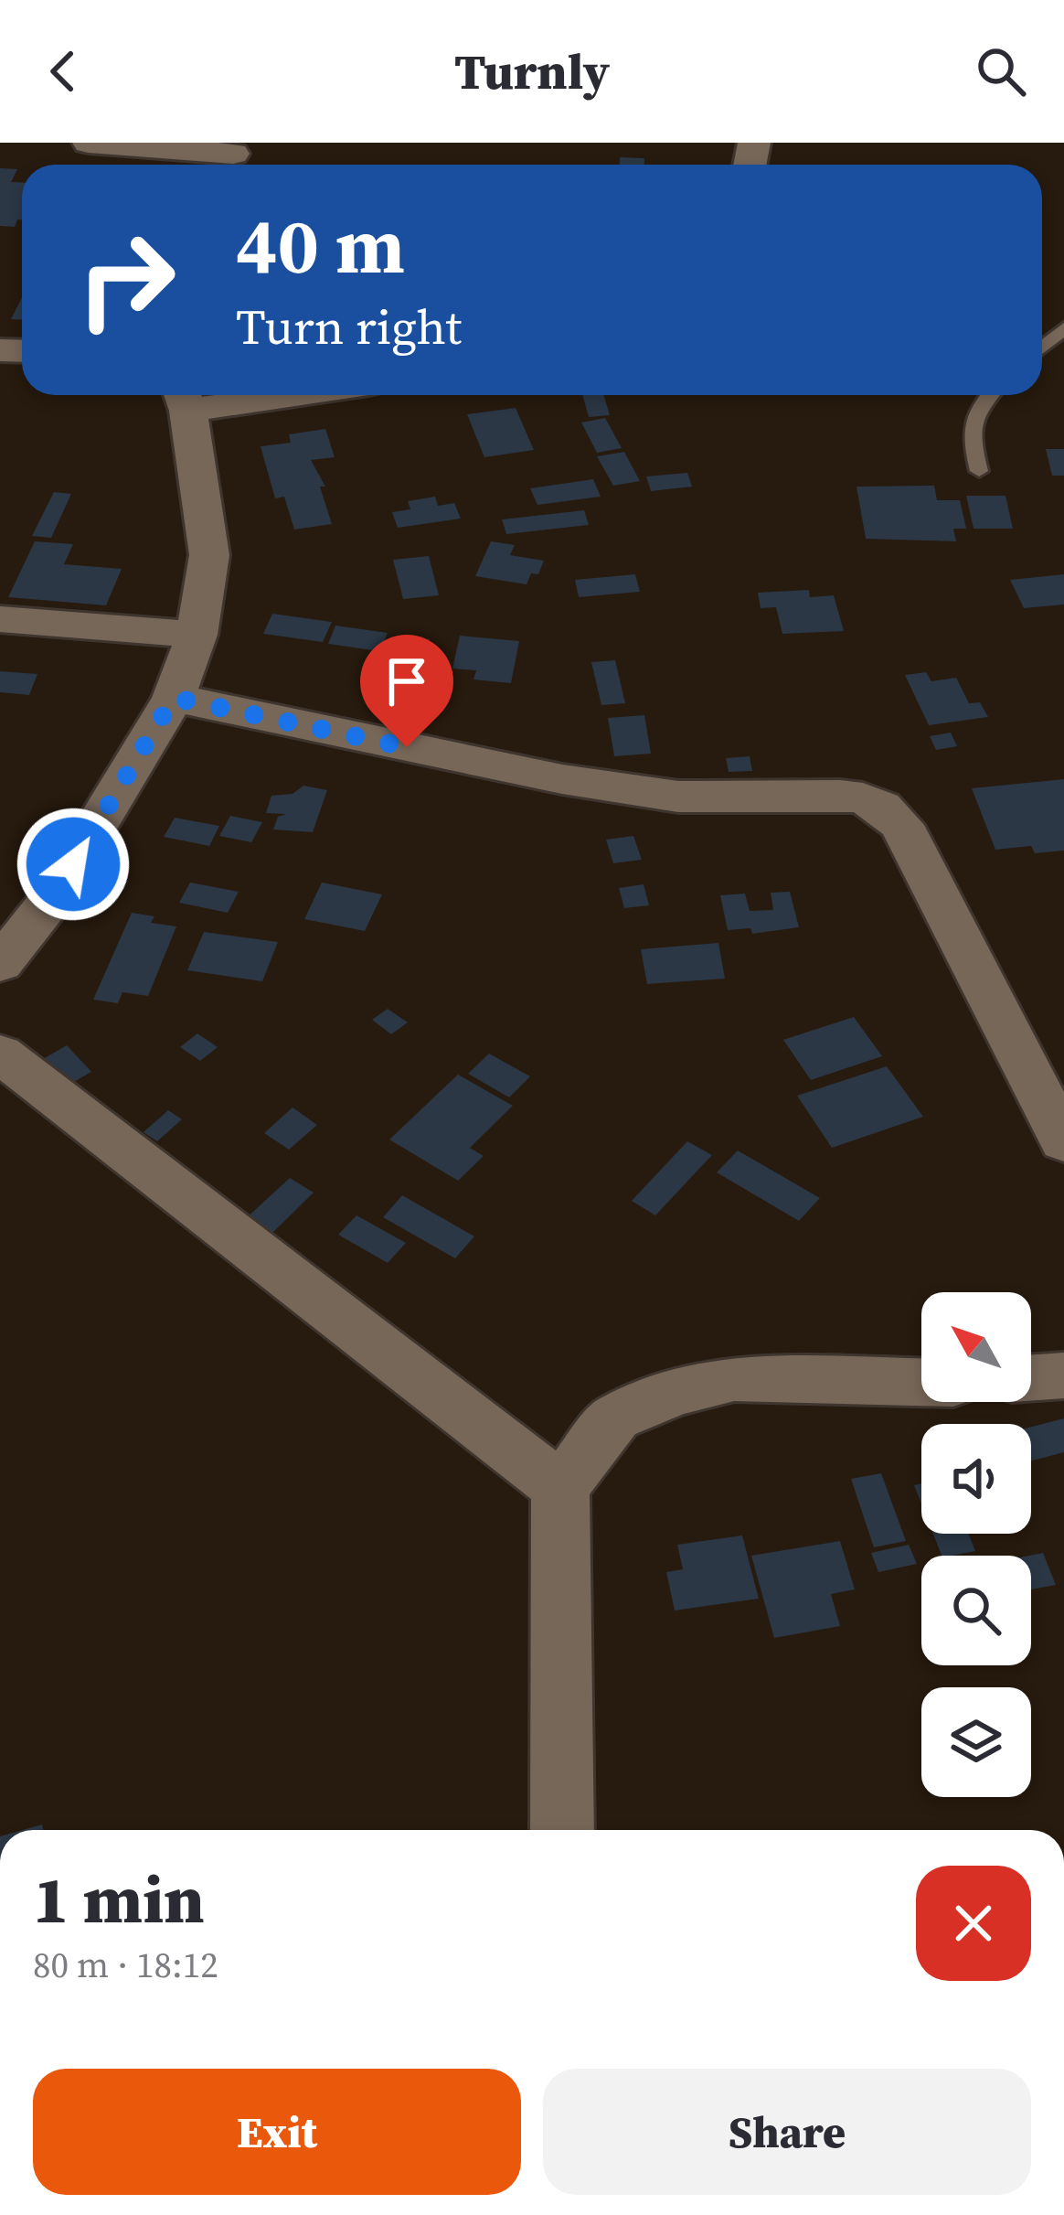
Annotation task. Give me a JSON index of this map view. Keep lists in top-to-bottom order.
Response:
{
  "north": "top left",
  "page": {
    "header": "Turnly",
    "turn": ["40 m", "Turn right"],
    "heading": ["1 min", "80 m · 18:12"],
    "buttons": ["Exit", "Share"]
  }
}
